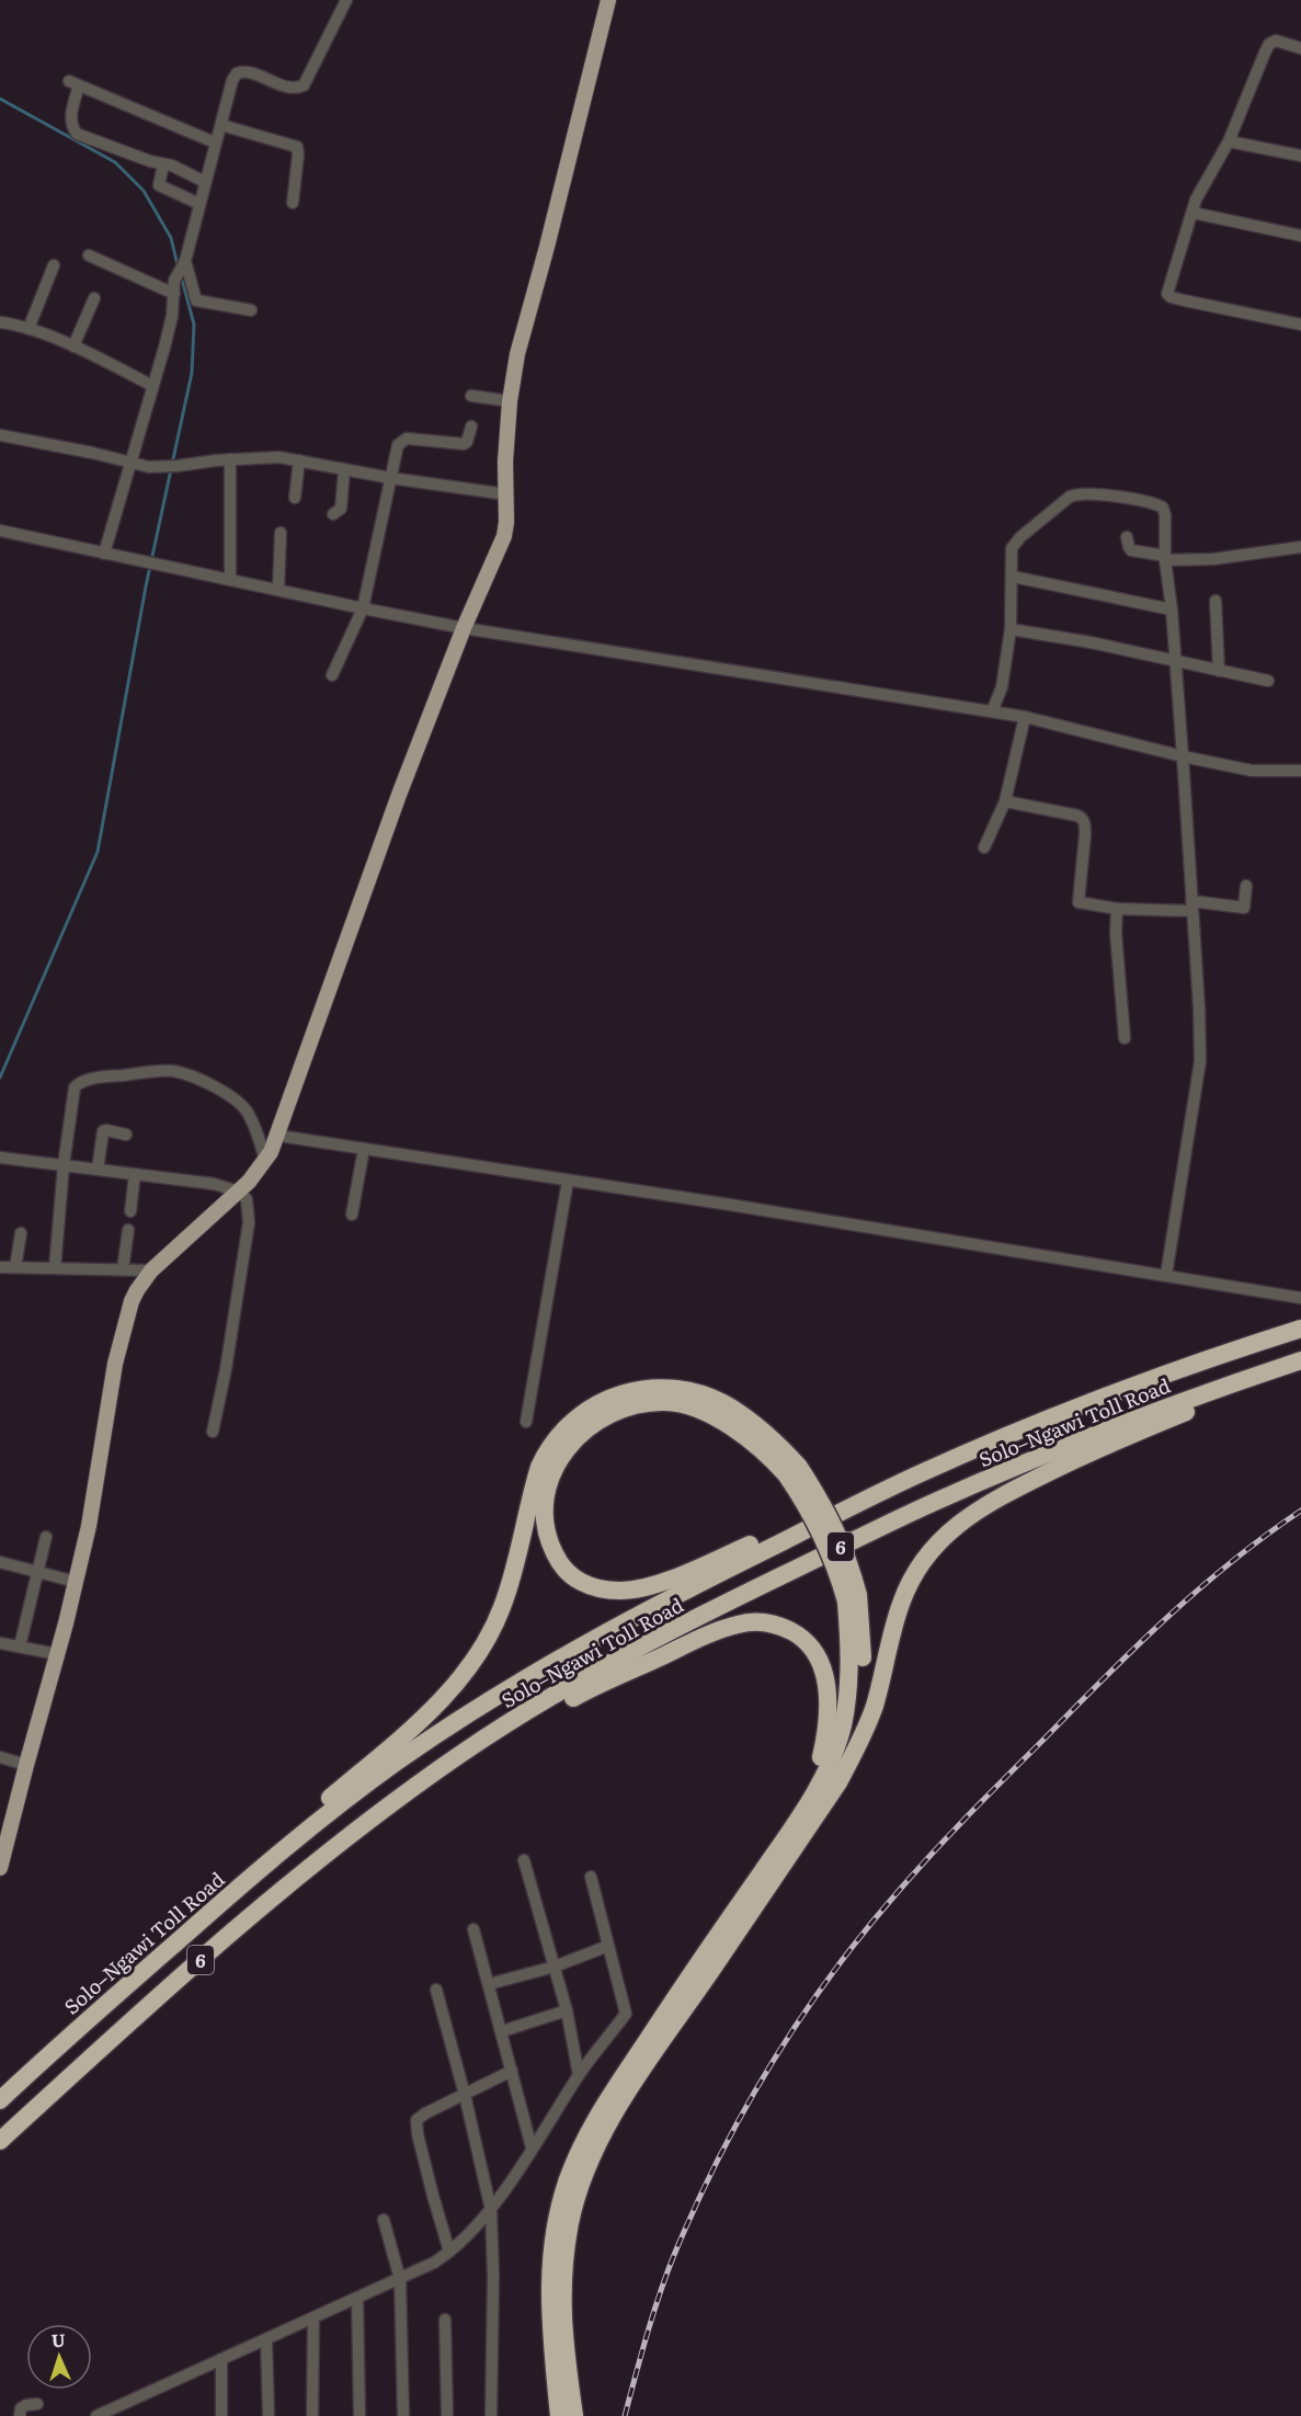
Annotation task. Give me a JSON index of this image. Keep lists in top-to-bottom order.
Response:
{
  "streets": {
    "highway": ["Solo–Ngawi Toll Road", "6"]
  },
  "north": "top"
}
